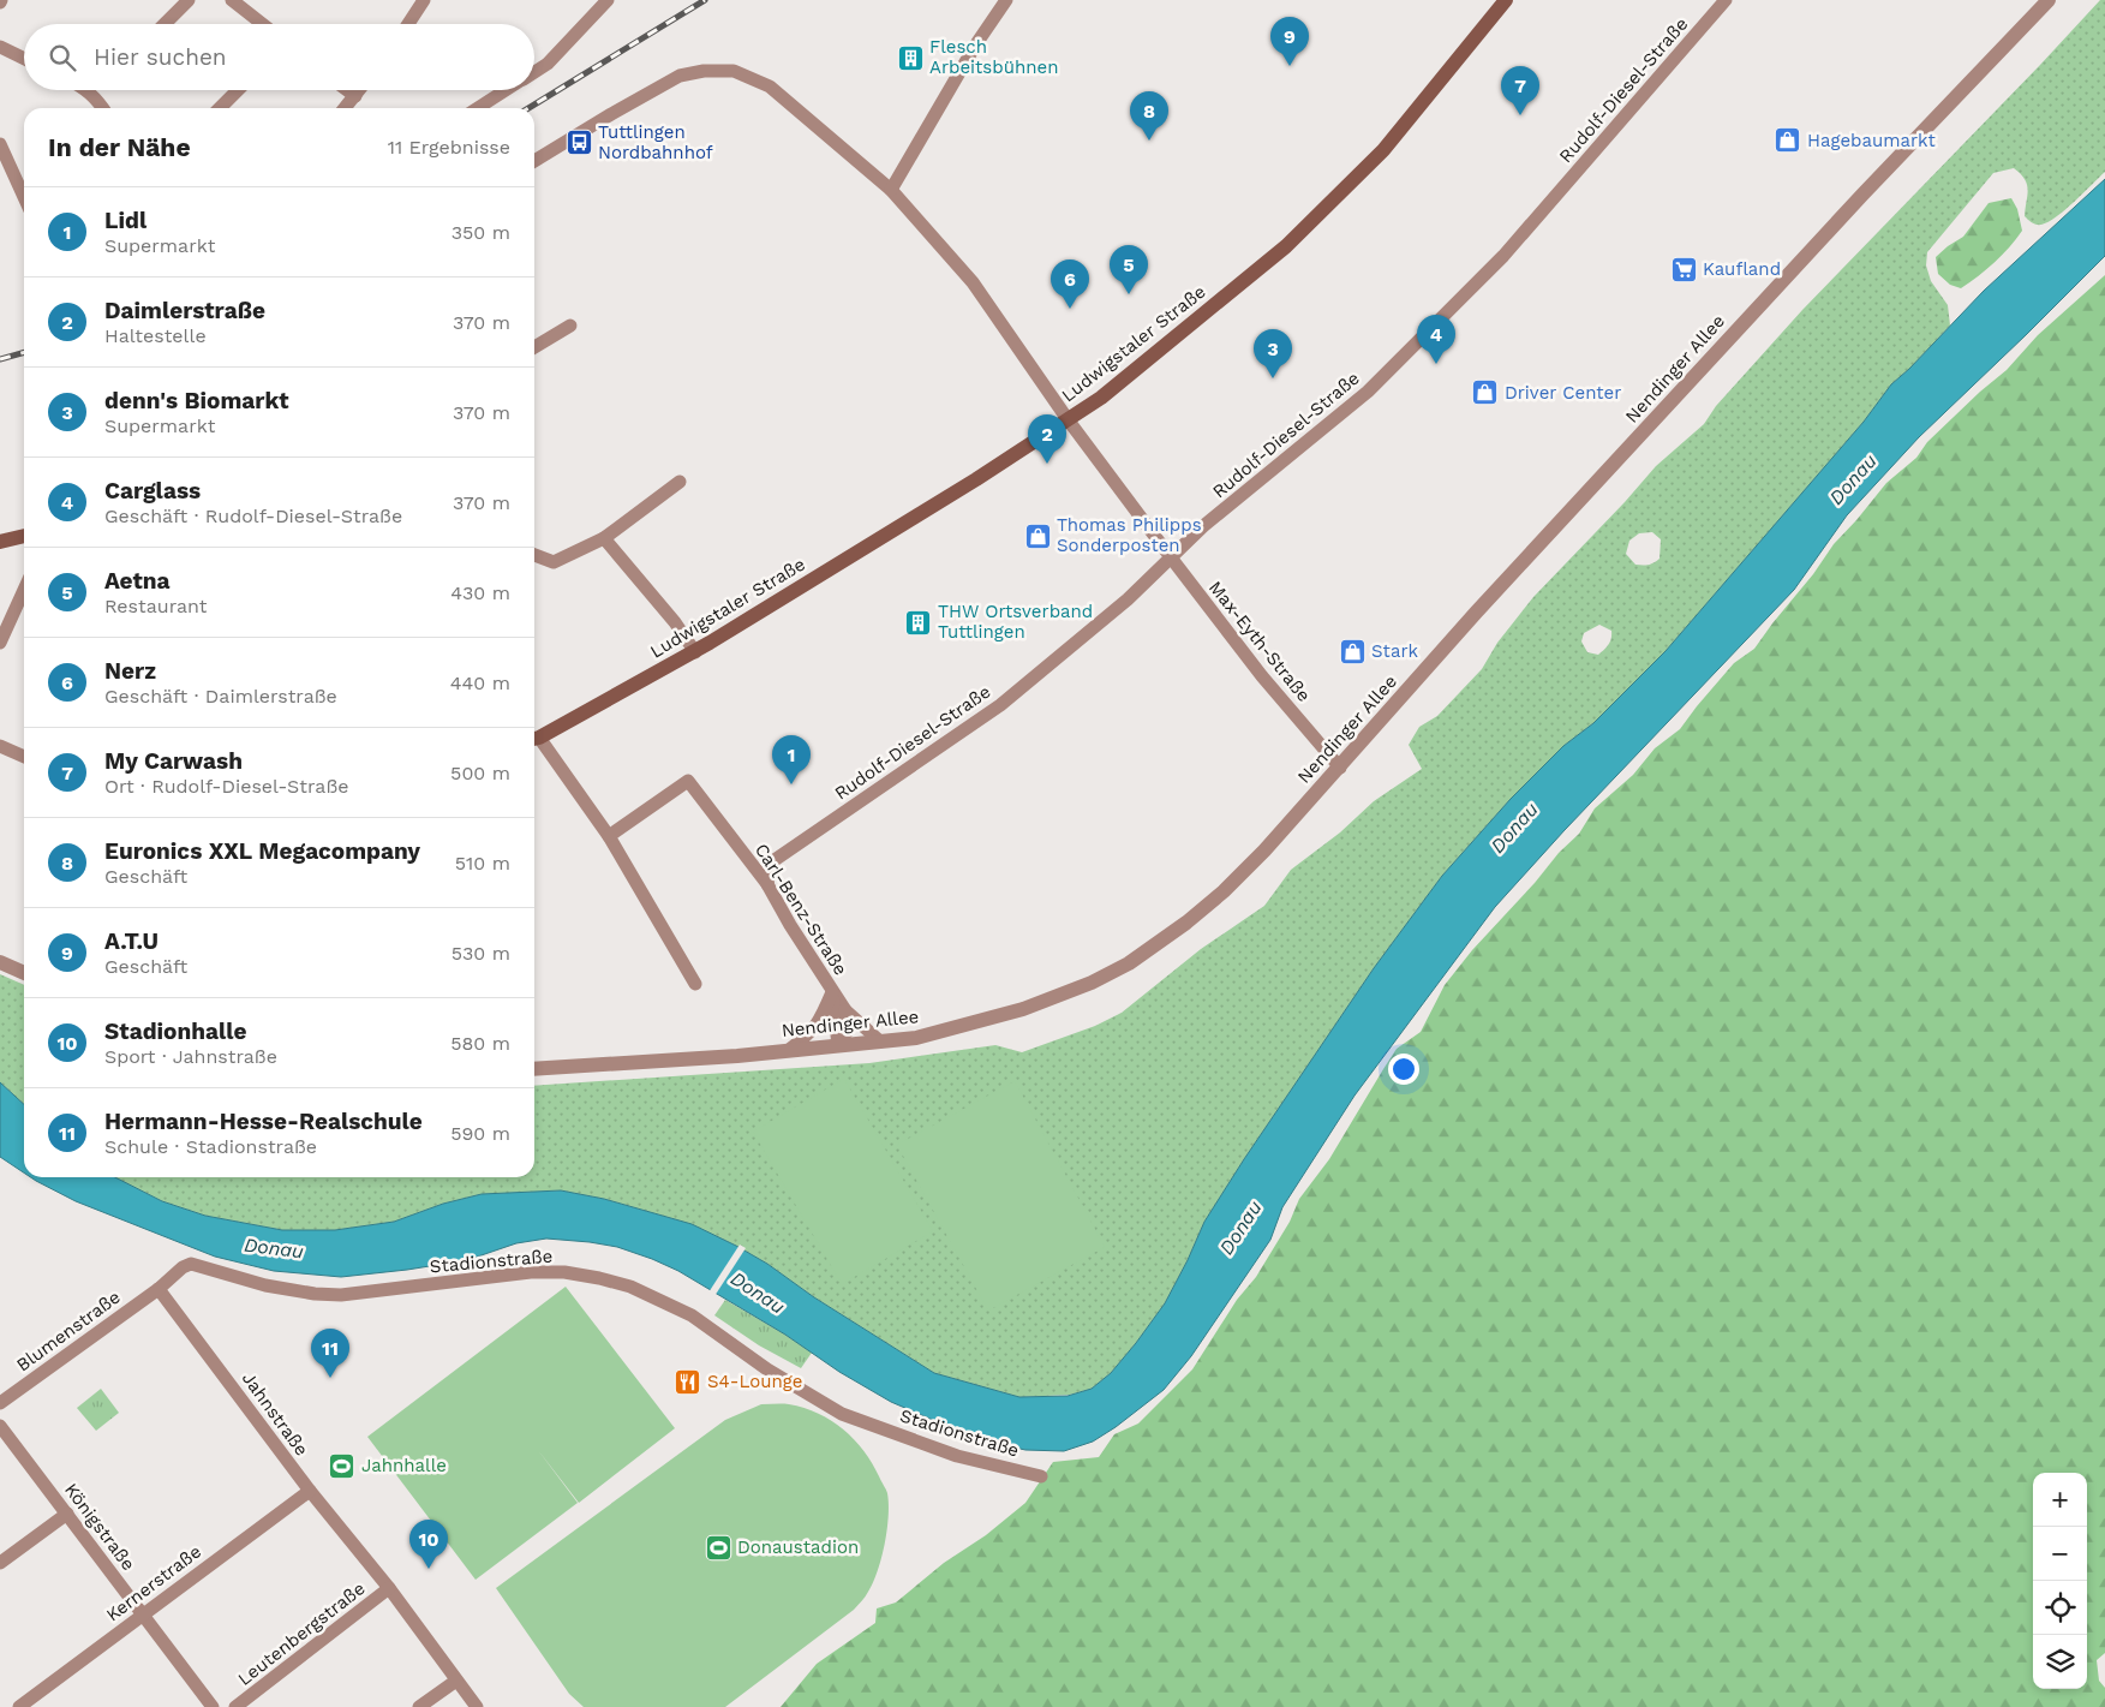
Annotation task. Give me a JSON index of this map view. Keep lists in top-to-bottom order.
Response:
{
  "streets": {
    "main road": ["Ludwigstaler Straße"],
    "street": [
      "Rudolf-Diesel-Straße",
      "Nendinger Allee",
      "Max-Eyth-Straße",
      "Carl-Benz-Straße",
      "Stadionstraße",
      "Blumenstraße",
      "Jahnstraße",
      "Königstraße",
      "Kernerstraße",
      "Leutenbergstraße"
    ]
  },
  "crossings": [
    ["Rudolf-Diesel-Straße", "Max-Eyth-Straße"],
    ["Rudolf-Diesel-Straße", "Carl-Benz-Straße"],
    ["Ludwigstaler Straße", "Max-Eyth-Straße"],
    ["Nendinger Allee", "Max-Eyth-Straße"],
    ["Nendinger Allee", "Carl-Benz-Straße"],
    ["Stadionstraße", "Blumenstraße"],
    ["Stadionstraße", "Jahnstraße"],
    ["Blumenstraße", "Jahnstraße"],
    ["Jahnstraße", "Kernerstraße"],
    ["Jahnstraße", "Leutenbergstraße"],
    ["Königstraße", "Kernerstraße"]
  ],
  "water": ["Donau"],
  "places": {
    "building": ["Flesch Arbeitsbühnen", "THW Ortsverband Tuttlingen"],
    "shop": [
      "Hagebaumarkt",
      "Driver Center",
      "Thomas Philipps Sonderposten",
      "Stark"
    ],
    "bus stop": ["Tuttlingen Nordbahnhof"],
    "supermarket": ["Kaufland"],
    "restaurant": ["S4-Lounge"],
    "sports": ["Jahnhalle", "Donaustadion"]
  },
  "page": {
    "pins": [
      "9",
      "7",
      "8",
      "5",
      "6",
      "4",
      "3",
      "2",
      "1",
      "11",
      "10"
    ],
    "search": "Hier suchen",
    "heading": ["In der Nähe", "11 Ergebnisse"],
    "list": [
      {
        "mark": "1",
        "name": "Lidl",
        "note": "Supermarkt",
        "value": "350 m"
      },
      {
        "mark": "2",
        "name": "Daimlerstraße",
        "note": "Haltestelle",
        "value": "370 m"
      },
      {
        "mark": "3",
        "name": "denn's Biomarkt",
        "note": "Supermarkt",
        "value": "370 m"
      },
      {
        "mark": "4",
        "name": "Carglass",
        "note": "Geschäft · Rudolf-Diesel-Straße",
        "value": "370 m"
      },
      {
        "mark": "5",
        "name": "Aetna",
        "note": "Restaurant",
        "value": "430 m"
      },
      {
        "mark": "6",
        "name": "Nerz",
        "note": "Geschäft · Daimlerstraße",
        "value": "440 m"
      },
      {
        "mark": "7",
        "name": "My Carwash",
        "note": "Ort · Rudolf-Diesel-Straße",
        "value": "500 m"
      },
      {
        "mark": "8",
        "name": "Euronics XXL Megacompany",
        "note": "Geschäft",
        "value": "510 m"
      },
      {
        "mark": "9",
        "name": "A.T.U",
        "note": "Geschäft",
        "value": "530 m"
      },
      {
        "mark": "10",
        "name": "Stadionhalle",
        "note": "Sport · Jahnstraße",
        "value": "580 m"
      },
      {
        "mark": "11",
        "name": "Hermann-Hesse-Realschule",
        "note": "Schule · Stadionstraße",
        "value": "590 m"
      }
    ],
    "map_buttons": ["+", "−"]
  }
}
